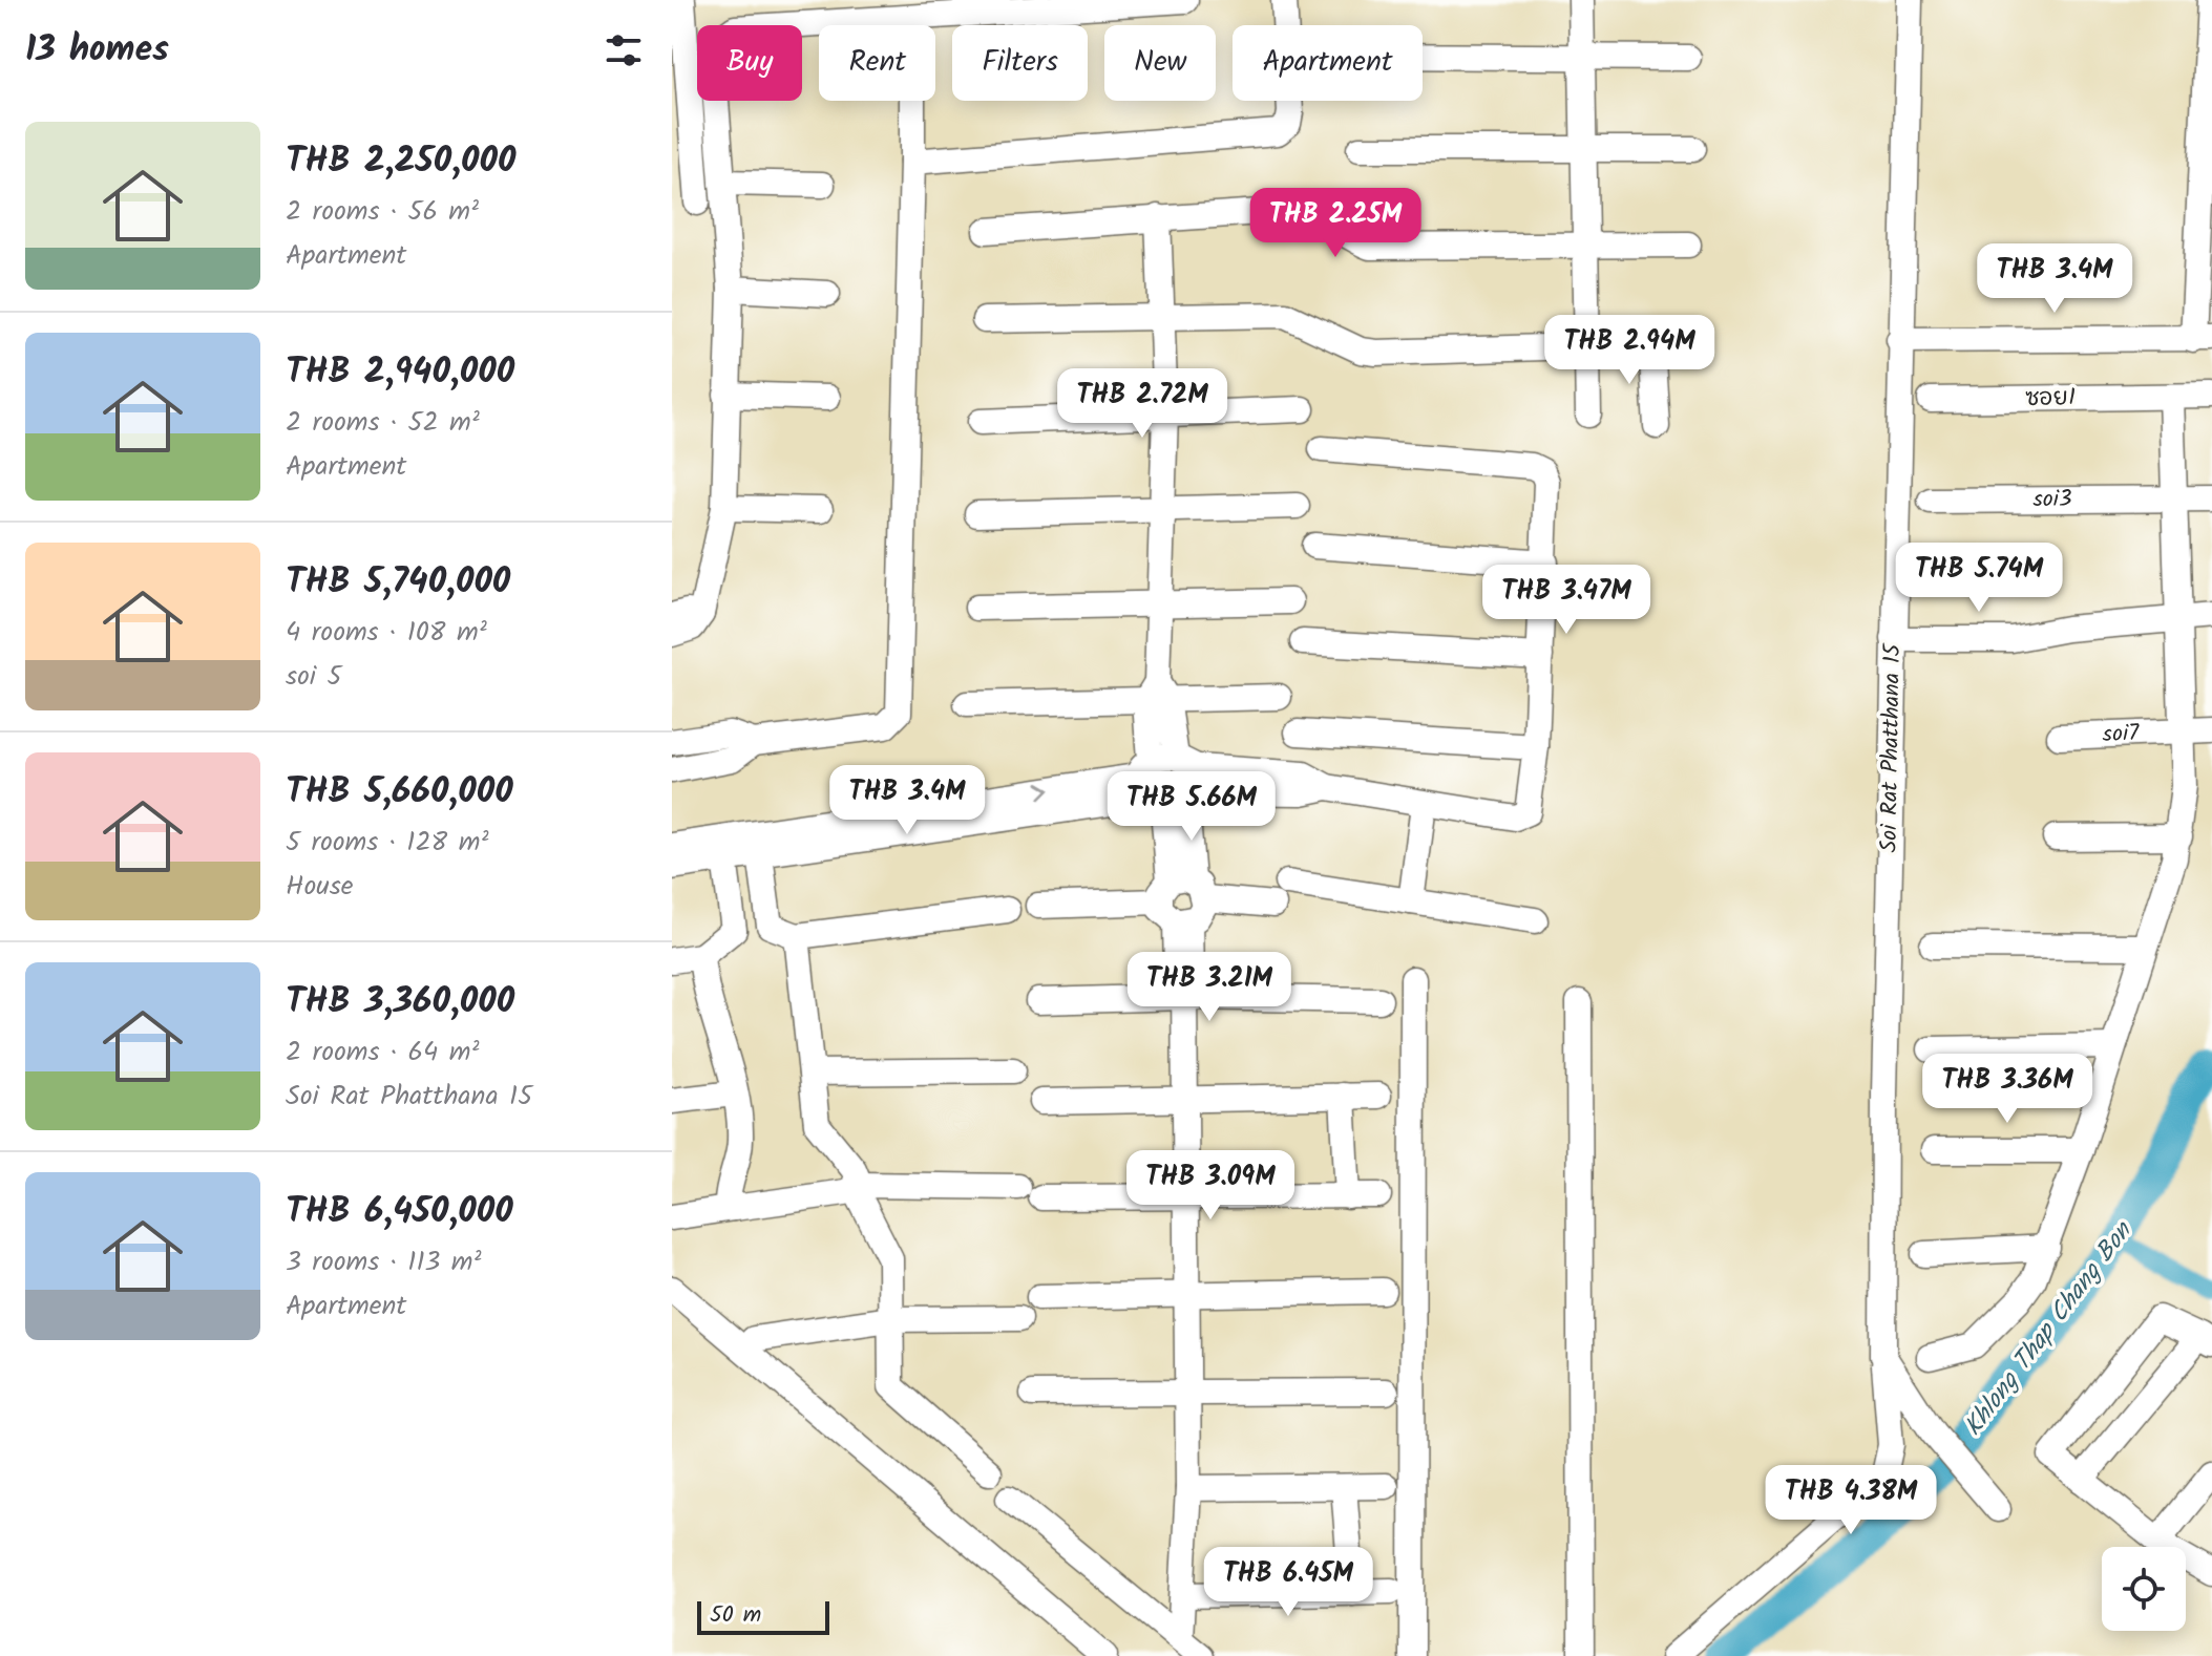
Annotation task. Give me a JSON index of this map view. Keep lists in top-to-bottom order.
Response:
{
  "streets": {
    "street": [
      "ซอย1",
      "soi3",
      "soi7",
      "Soi Rat Phatthana 15"
    ]
  },
  "water": ["Khlong Thap Chang Bon"],
  "scale_bar": "50 m",
  "page": {
    "heading": "13 homes",
    "chip": [
      "Buy",
      "Rent",
      "Filters",
      "New",
      "Apartment"
    ],
    "list": [
      {
        "name": "THB 2,250,000",
        "note": "2 rooms · 56 m² · Apartment"
      },
      {
        "name": "THB 2,940,000",
        "note": "2 rooms · 52 m² · Apartment"
      },
      {
        "name": "THB 5,740,000",
        "note": "4 rooms · 108 m² · soi 5"
      },
      {
        "name": "THB 5,660,000",
        "note": "5 rooms · 128 m² · House"
      },
      {
        "name": "THB 3,360,000",
        "note": "2 rooms · 64 m² · Soi Rat Phatthana 15"
      },
      {
        "name": "THB 6,450,000",
        "note": "3 rooms · 113 m² · Apartment"
      }
    ],
    "price": [
      "THB 2.25M",
      "THB 3.4M",
      "THB 2.94M",
      "THB 2.72M",
      "THB 5.74M",
      "THB 3.47M",
      "THB 3.4M",
      "THB 5.66M",
      "THB 3.21M",
      "THB 3.36M",
      "THB 3.09M",
      "THB 4.38M",
      "THB 6.45M"
    ],
    "scale": "50 m"
  }
}
